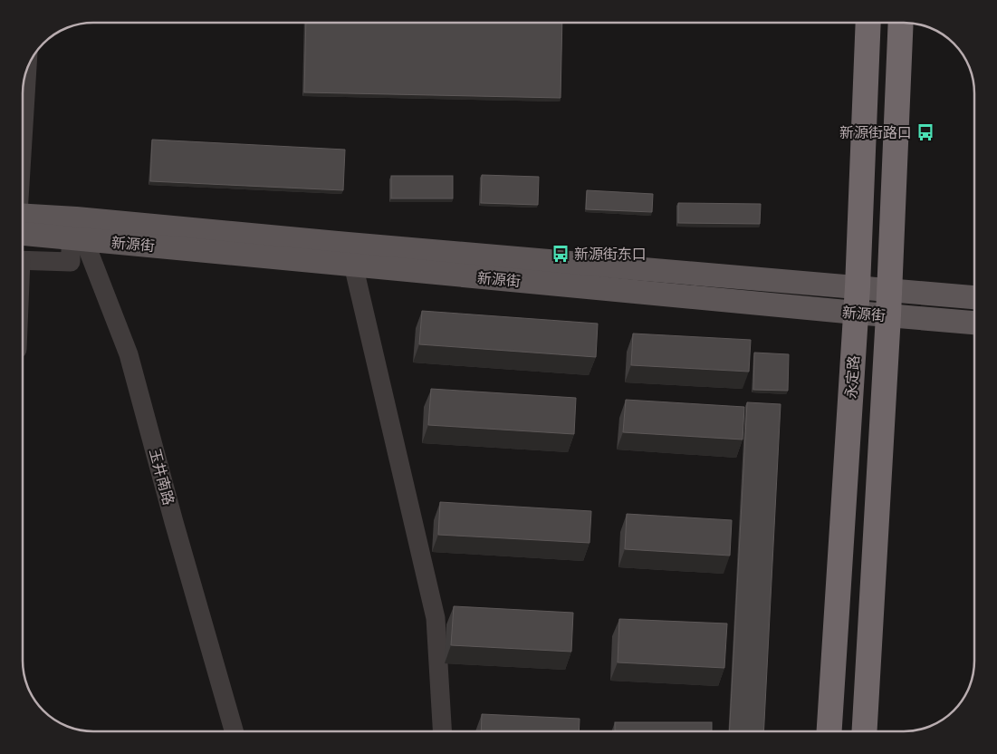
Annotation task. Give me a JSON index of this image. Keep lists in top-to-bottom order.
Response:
{
  "streets": {
    "highway": ["永定路"],
    "main road": ["新源街"],
    "street": ["玉井南路"]
  },
  "crossings": [
    ["新源街", "永定路"],
    ["新源街", "玉井南路"]
  ],
  "places": {
    "bus stop": ["新源街路口", "新源街东口"]
  }
}
